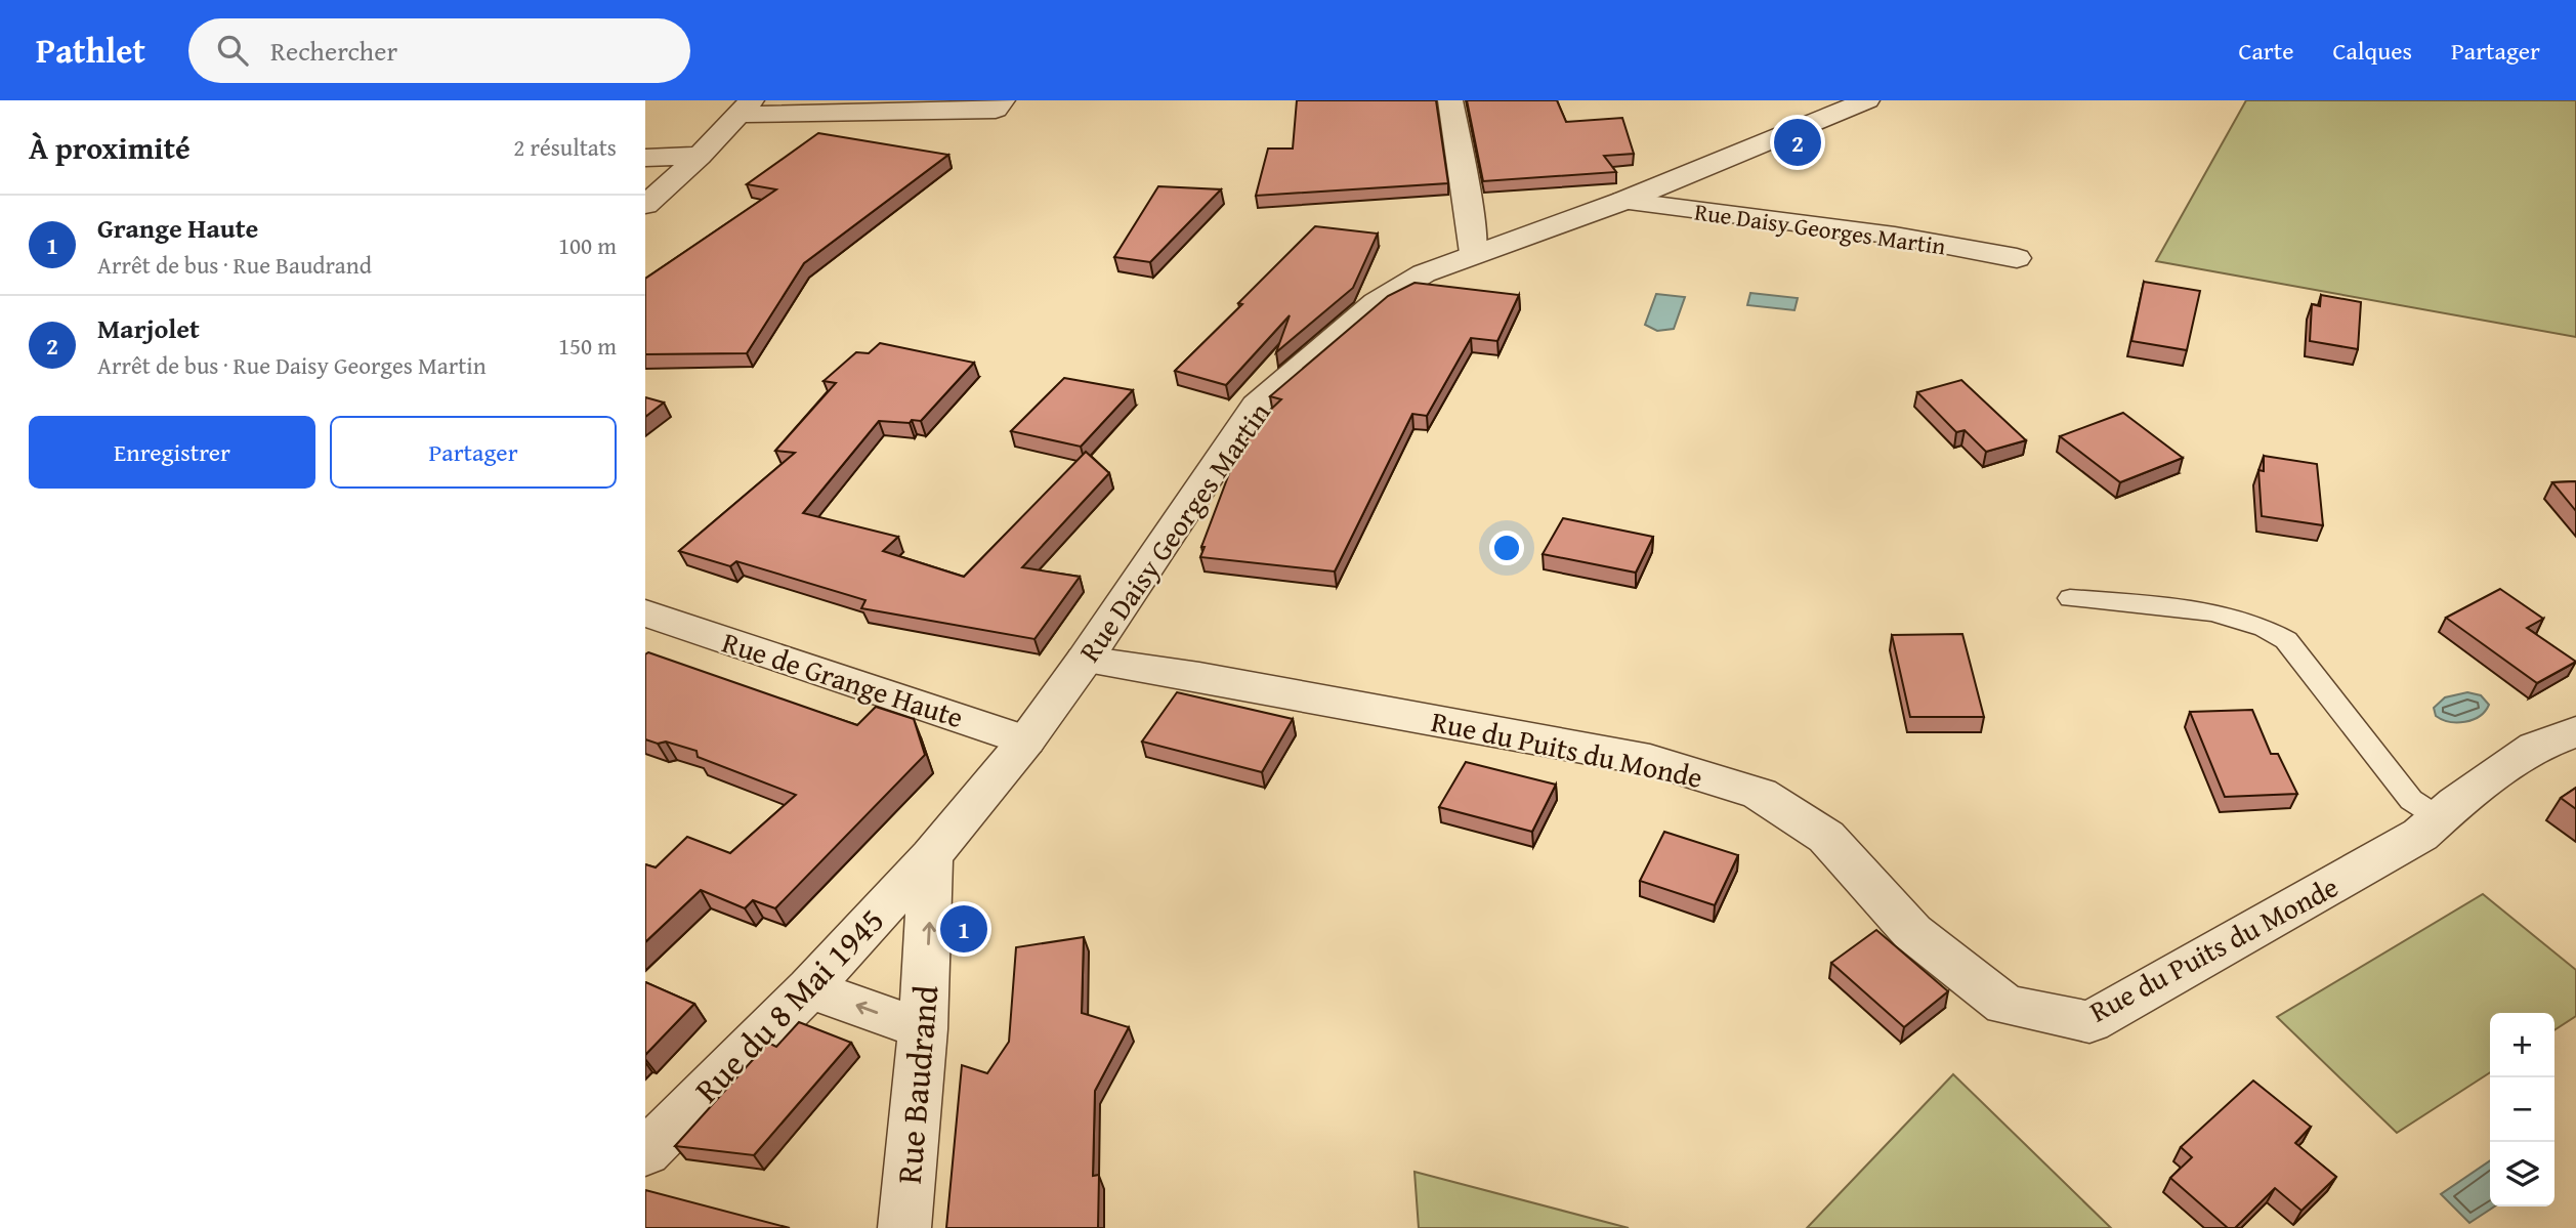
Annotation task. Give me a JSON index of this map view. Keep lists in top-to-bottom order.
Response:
{
  "streets": {
    "street": [
      "Rue Daisy Georges Martin",
      "Rue de Grange Haute",
      "Rue du Puits du Monde",
      "Rue du 8 Mai 1945",
      "Rue Baudrand"
    ]
  },
  "crossings": [
    ["Rue Daisy Georges Martin", "Rue de Grange Haute"],
    ["Rue Daisy Georges Martin", "Rue du Puits du Monde"],
    ["Rue Daisy Georges Martin", "Rue du 8 Mai 1945"],
    ["Rue Daisy Georges Martin", "Rue Baudrand"],
    ["Rue du 8 Mai 1945", "Rue Baudrand"]
  ],
  "one_way": ["Rue Baudrand"],
  "page": {
    "header": "Pathlet",
    "search": "Rechercher",
    "nav": ["Carte", "Calques", "Partager"],
    "heading": ["À proximité", "2 résultats"],
    "pins": ["2", "1"],
    "list": [
      {
        "mark": "1",
        "name": "Grange Haute",
        "note": "Arrêt de bus · Rue Baudrand",
        "value": "100 m"
      },
      {
        "mark": "2",
        "name": "Marjolet",
        "note": "Arrêt de bus · Rue Daisy Georges Martin",
        "value": "150 m"
      }
    ],
    "buttons": ["Enregistrer", "Partager"],
    "map_buttons": ["+", "−"]
  }
}
